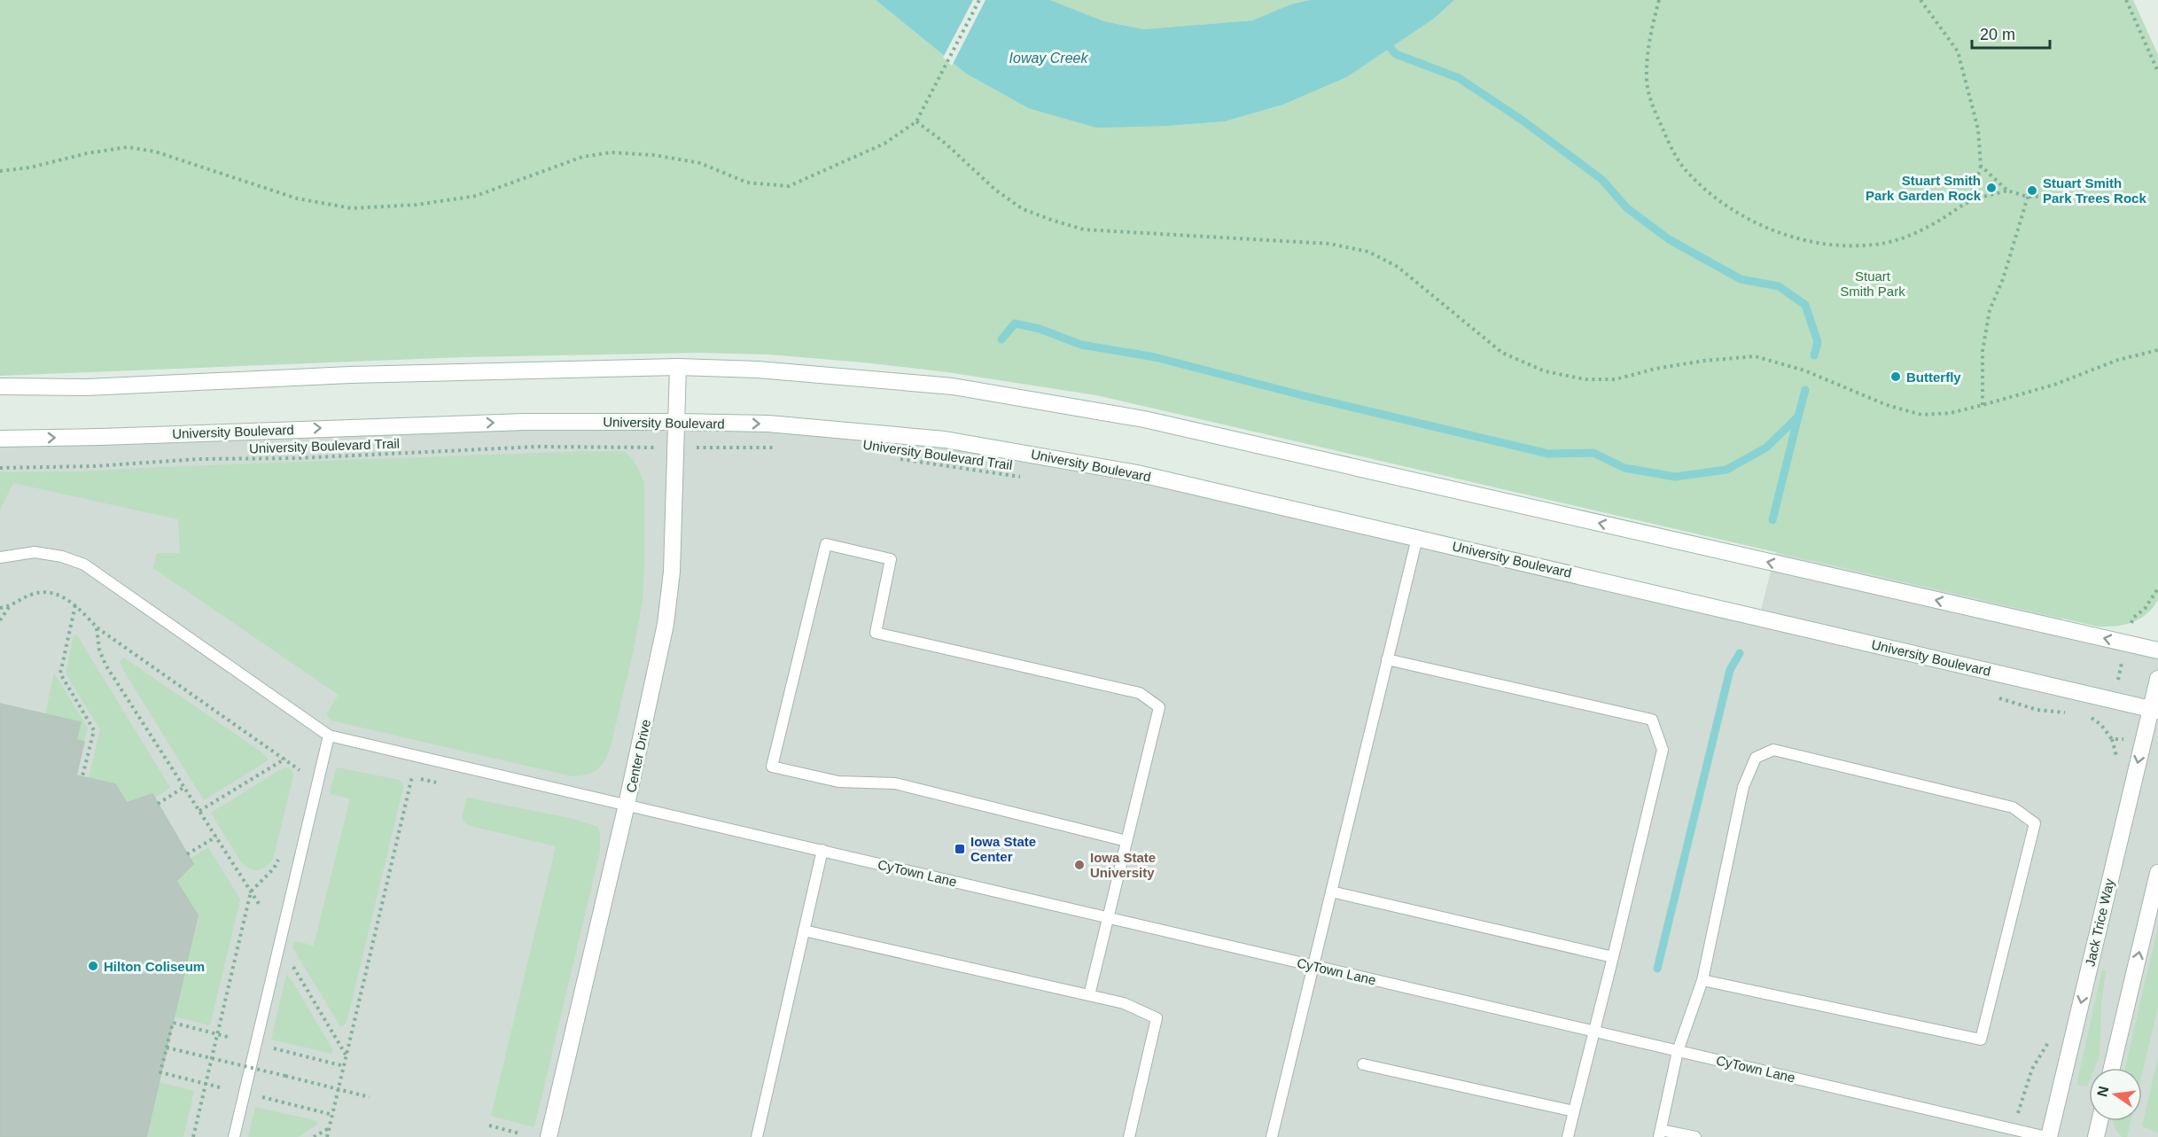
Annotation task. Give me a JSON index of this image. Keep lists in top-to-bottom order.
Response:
{
  "streets": {
    "main road": ["University Boulevard", "Center Drive", "Jack Trice Way"],
    "lane": ["CyTown Lane"],
    "path": ["University Boulevard Trail"]
  },
  "crossings": [
    ["University Boulevard", "Center Drive"],
    ["University Boulevard", "Jack Trice Way"],
    ["Center Drive", "CyTown Lane"],
    ["CyTown Lane", "Jack Trice Way"]
  ],
  "water": ["Ioway Creek"],
  "parks": ["Stuart Smith Park"],
  "places": {
    "other": [
      "Stuart Smith Park Garden Rock",
      "Stuart Smith Park Trees Rock",
      "Butterfly",
      "Iowa State University",
      "Hilton Coliseum"
    ],
    "transit": ["Iowa State Center"]
  },
  "scale_bar": "20 m",
  "north": "left"
}
